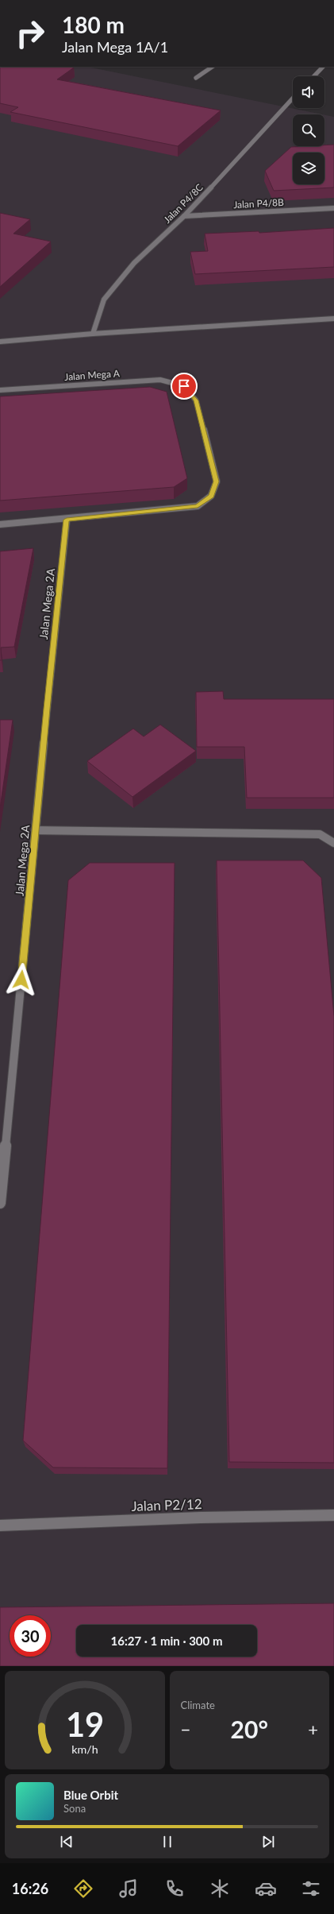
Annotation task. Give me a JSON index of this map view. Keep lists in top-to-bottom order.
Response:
{
  "streets": {
    "street": [
      "Jalan P4/8C",
      "Jalan P4/8B",
      "Jalan Mega A",
      "Jalan Mega 2A",
      "Jalan P2/12"
    ]
  },
  "crossings": [
    ["Jalan P4/8C", "Jalan P4/8B"],
    ["Jalan Mega A", "Jalan Mega 2A"]
  ],
  "page": {
    "turn": ["180 m", "Jalan Mega 1A/1"],
    "limit": "30",
    "trip": "16:27 · 1 min · 300 m",
    "tile": "Climate",
    "heat": ["−", "20°", "+"],
    "song": ["Blue Orbit", "Sona"],
    "tabs": "16:26",
    "gauge": ["19", "km/h"]
  }
}
